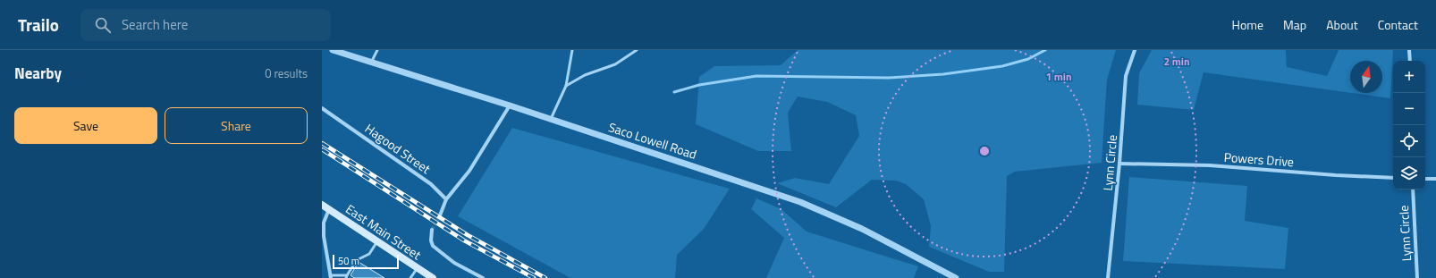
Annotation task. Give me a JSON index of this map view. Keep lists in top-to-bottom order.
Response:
{
  "streets": {
    "main road": ["East Main Street"],
    "street": [
      "Saco Lowell Road",
      "Hagood Street",
      "Powers Drive",
      "Lynn Circle"
    ]
  },
  "crossings": [
    ["Powers Drive", "Lynn Circle"]
  ],
  "scale_bar": "50 m",
  "north": "top",
  "page": {
    "header": "Trailo",
    "search": "Search here",
    "nav": [
      "Home",
      "Map",
      "About",
      "Contact"
    ],
    "heading": ["Nearby", "0 results"],
    "map_buttons": ["+", "−"],
    "buttons": ["Save", "Share"],
    "scale": "50 m"
  },
  "rings": ["2 min", "1 min"]
}
